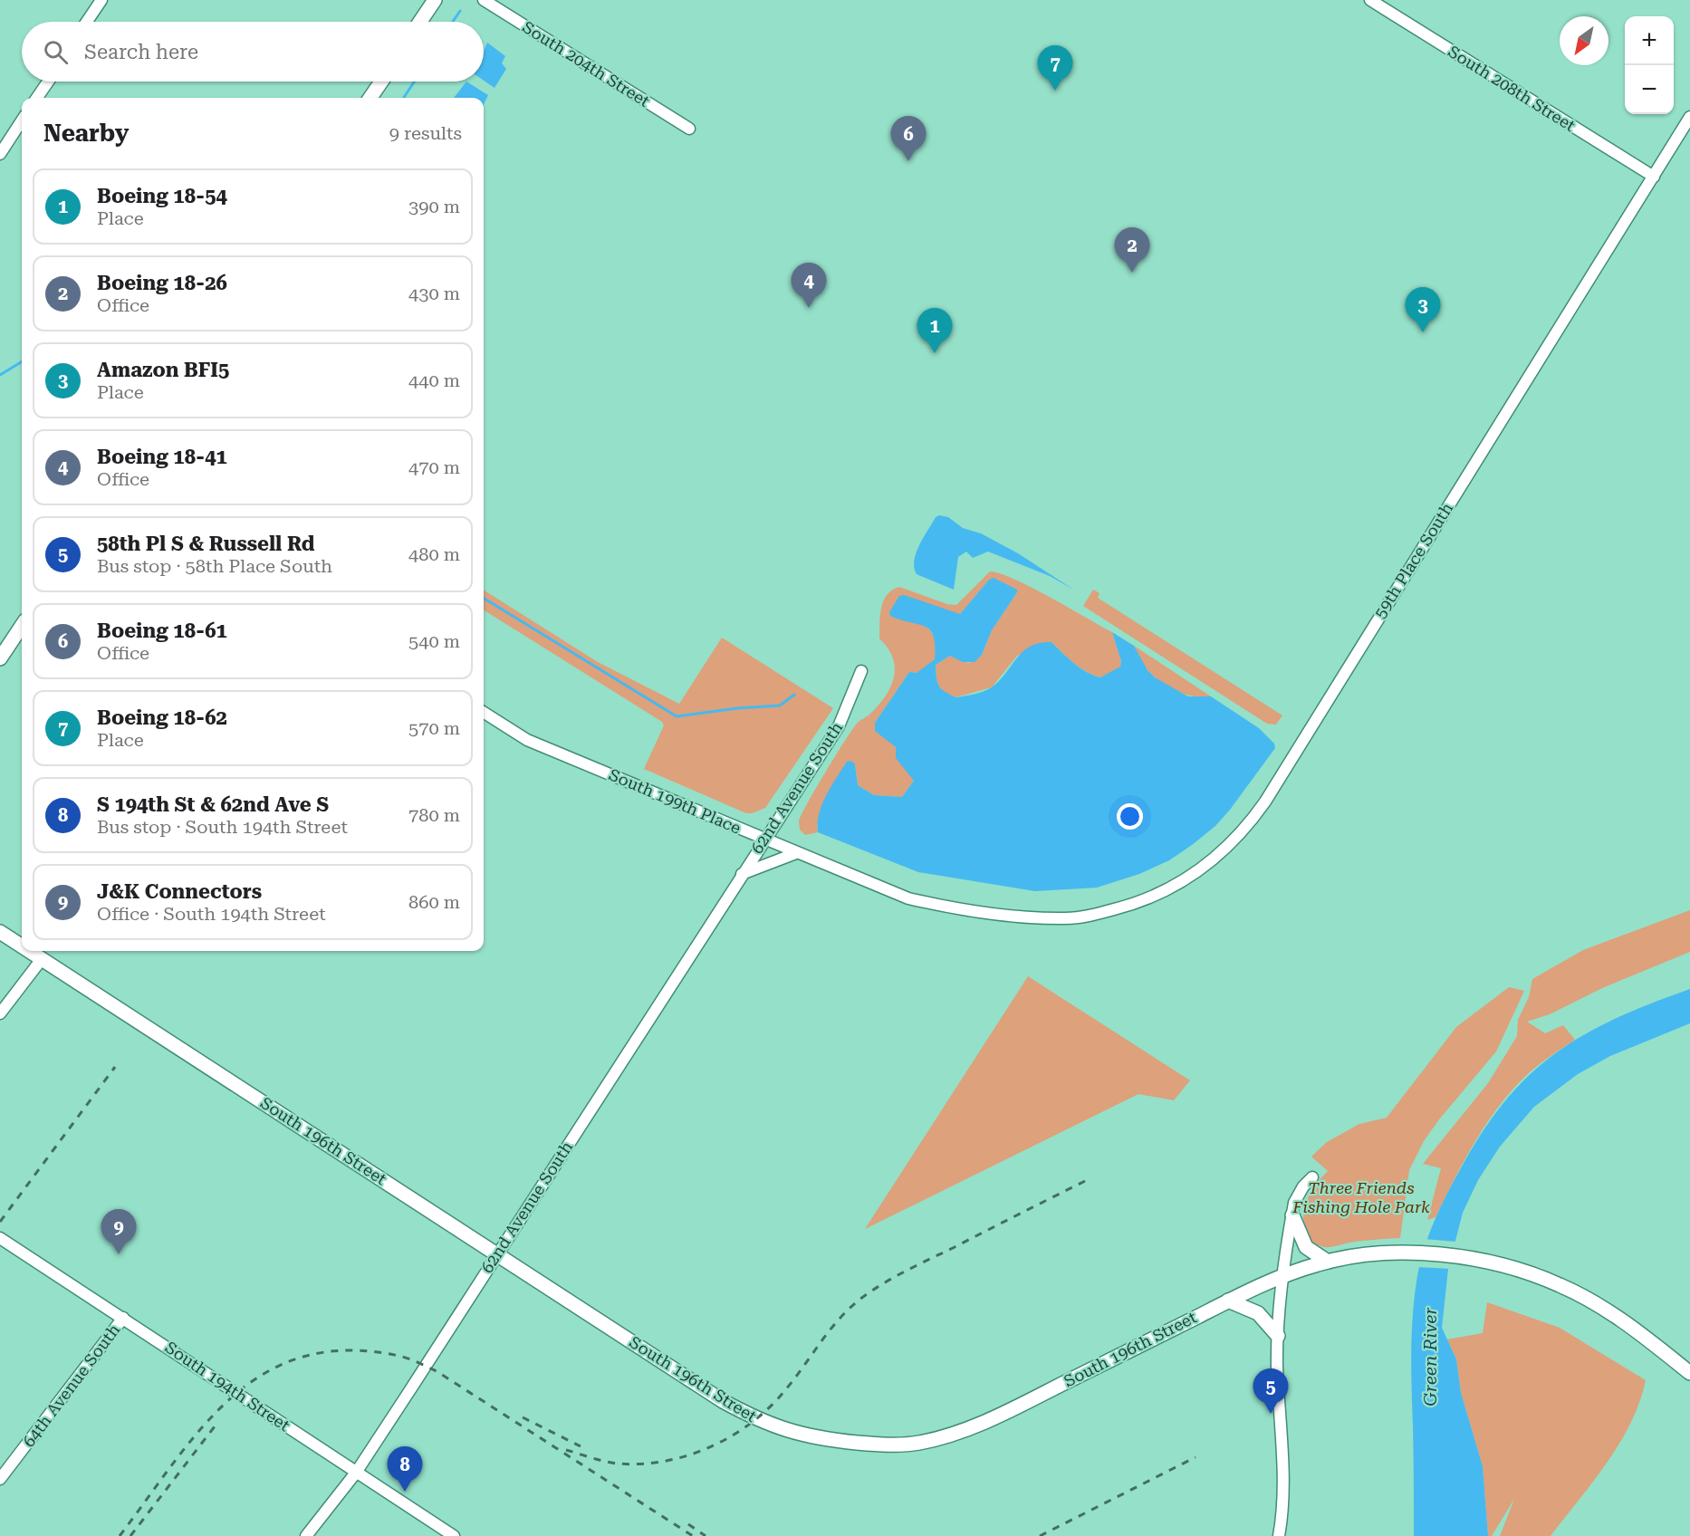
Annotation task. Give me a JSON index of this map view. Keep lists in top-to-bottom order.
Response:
{
  "streets": {
    "main road": ["South 196th Street"],
    "street": [
      "South 204th Street",
      "South 208th Street",
      "59th Place South",
      "62nd Avenue South",
      "South 199th Place",
      "64th Avenue South",
      "South 194th Street"
    ]
  },
  "crossings": [
    ["South 208th Street", "59th Place South"],
    ["59th Place South", "South 199th Place"],
    ["62nd Avenue South", "South 199th Place"],
    ["62nd Avenue South", "South 196th Street"],
    ["62nd Avenue South", "South 194th Street"],
    ["64th Avenue South", "South 194th Street"]
  ],
  "water": ["Green River"],
  "parks": ["Three Friends Fishing Hole Park"],
  "north": "bottom left",
  "page": {
    "map_buttons": ["+", "−"],
    "search": "Search here",
    "pins": [
      "7",
      "6",
      "2",
      "4",
      "3",
      "1",
      "9",
      "5",
      "8"
    ],
    "heading": ["Nearby", "9 results"],
    "list": [
      {
        "mark": "1",
        "name": "Boeing 18-54",
        "note": "Place",
        "value": "390 m"
      },
      {
        "mark": "2",
        "name": "Boeing 18-26",
        "note": "Office",
        "value": "430 m"
      },
      {
        "mark": "3",
        "name": "Amazon BFI5",
        "note": "Place",
        "value": "440 m"
      },
      {
        "mark": "4",
        "name": "Boeing 18-41",
        "note": "Office",
        "value": "470 m"
      },
      {
        "mark": "5",
        "name": "58th Pl S & Russell Rd",
        "note": "Bus stop · 58th Place South",
        "value": "480 m"
      },
      {
        "mark": "6",
        "name": "Boeing 18-61",
        "note": "Office",
        "value": "540 m"
      },
      {
        "mark": "7",
        "name": "Boeing 18-62",
        "note": "Place",
        "value": "570 m"
      },
      {
        "mark": "8",
        "name": "S 194th St & 62nd Ave S",
        "note": "Bus stop · South 194th Street",
        "value": "780 m"
      },
      {
        "mark": "9",
        "name": "J&K Connectors",
        "note": "Office · South 194th Street",
        "value": "860 m"
      }
    ]
  }
}
